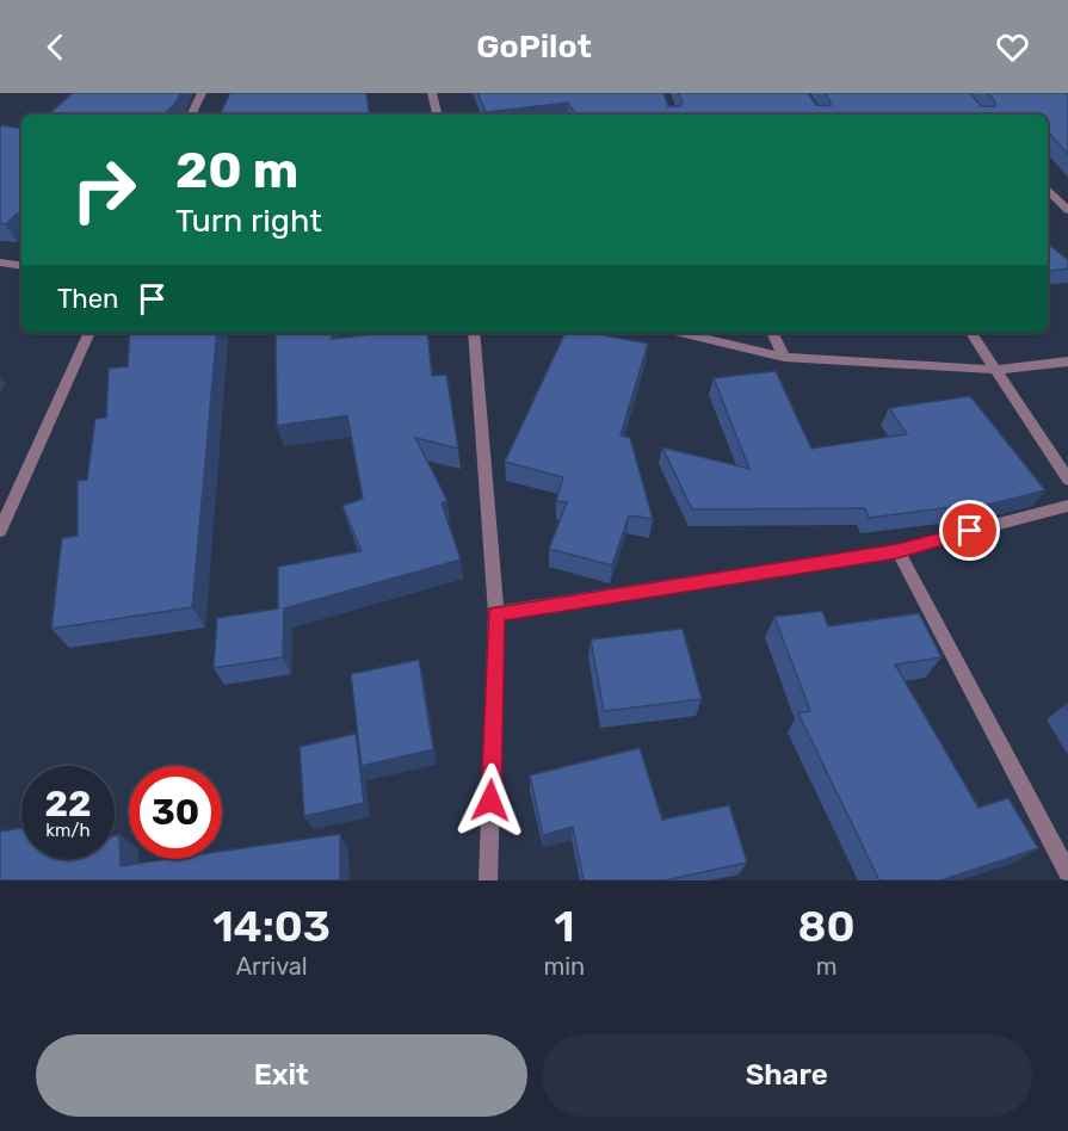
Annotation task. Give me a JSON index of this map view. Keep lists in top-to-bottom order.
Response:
{
  "page": {
    "header": "GoPilot",
    "turn": ["20 m", "Turn right"],
    "then": "Then",
    "speed": "22 km/h",
    "limit": "30",
    "eta": [
      "14:03",
      "Arrival",
      "1",
      "min",
      "80",
      "m"
    ],
    "buttons": ["Exit", "Share"]
  }
}
